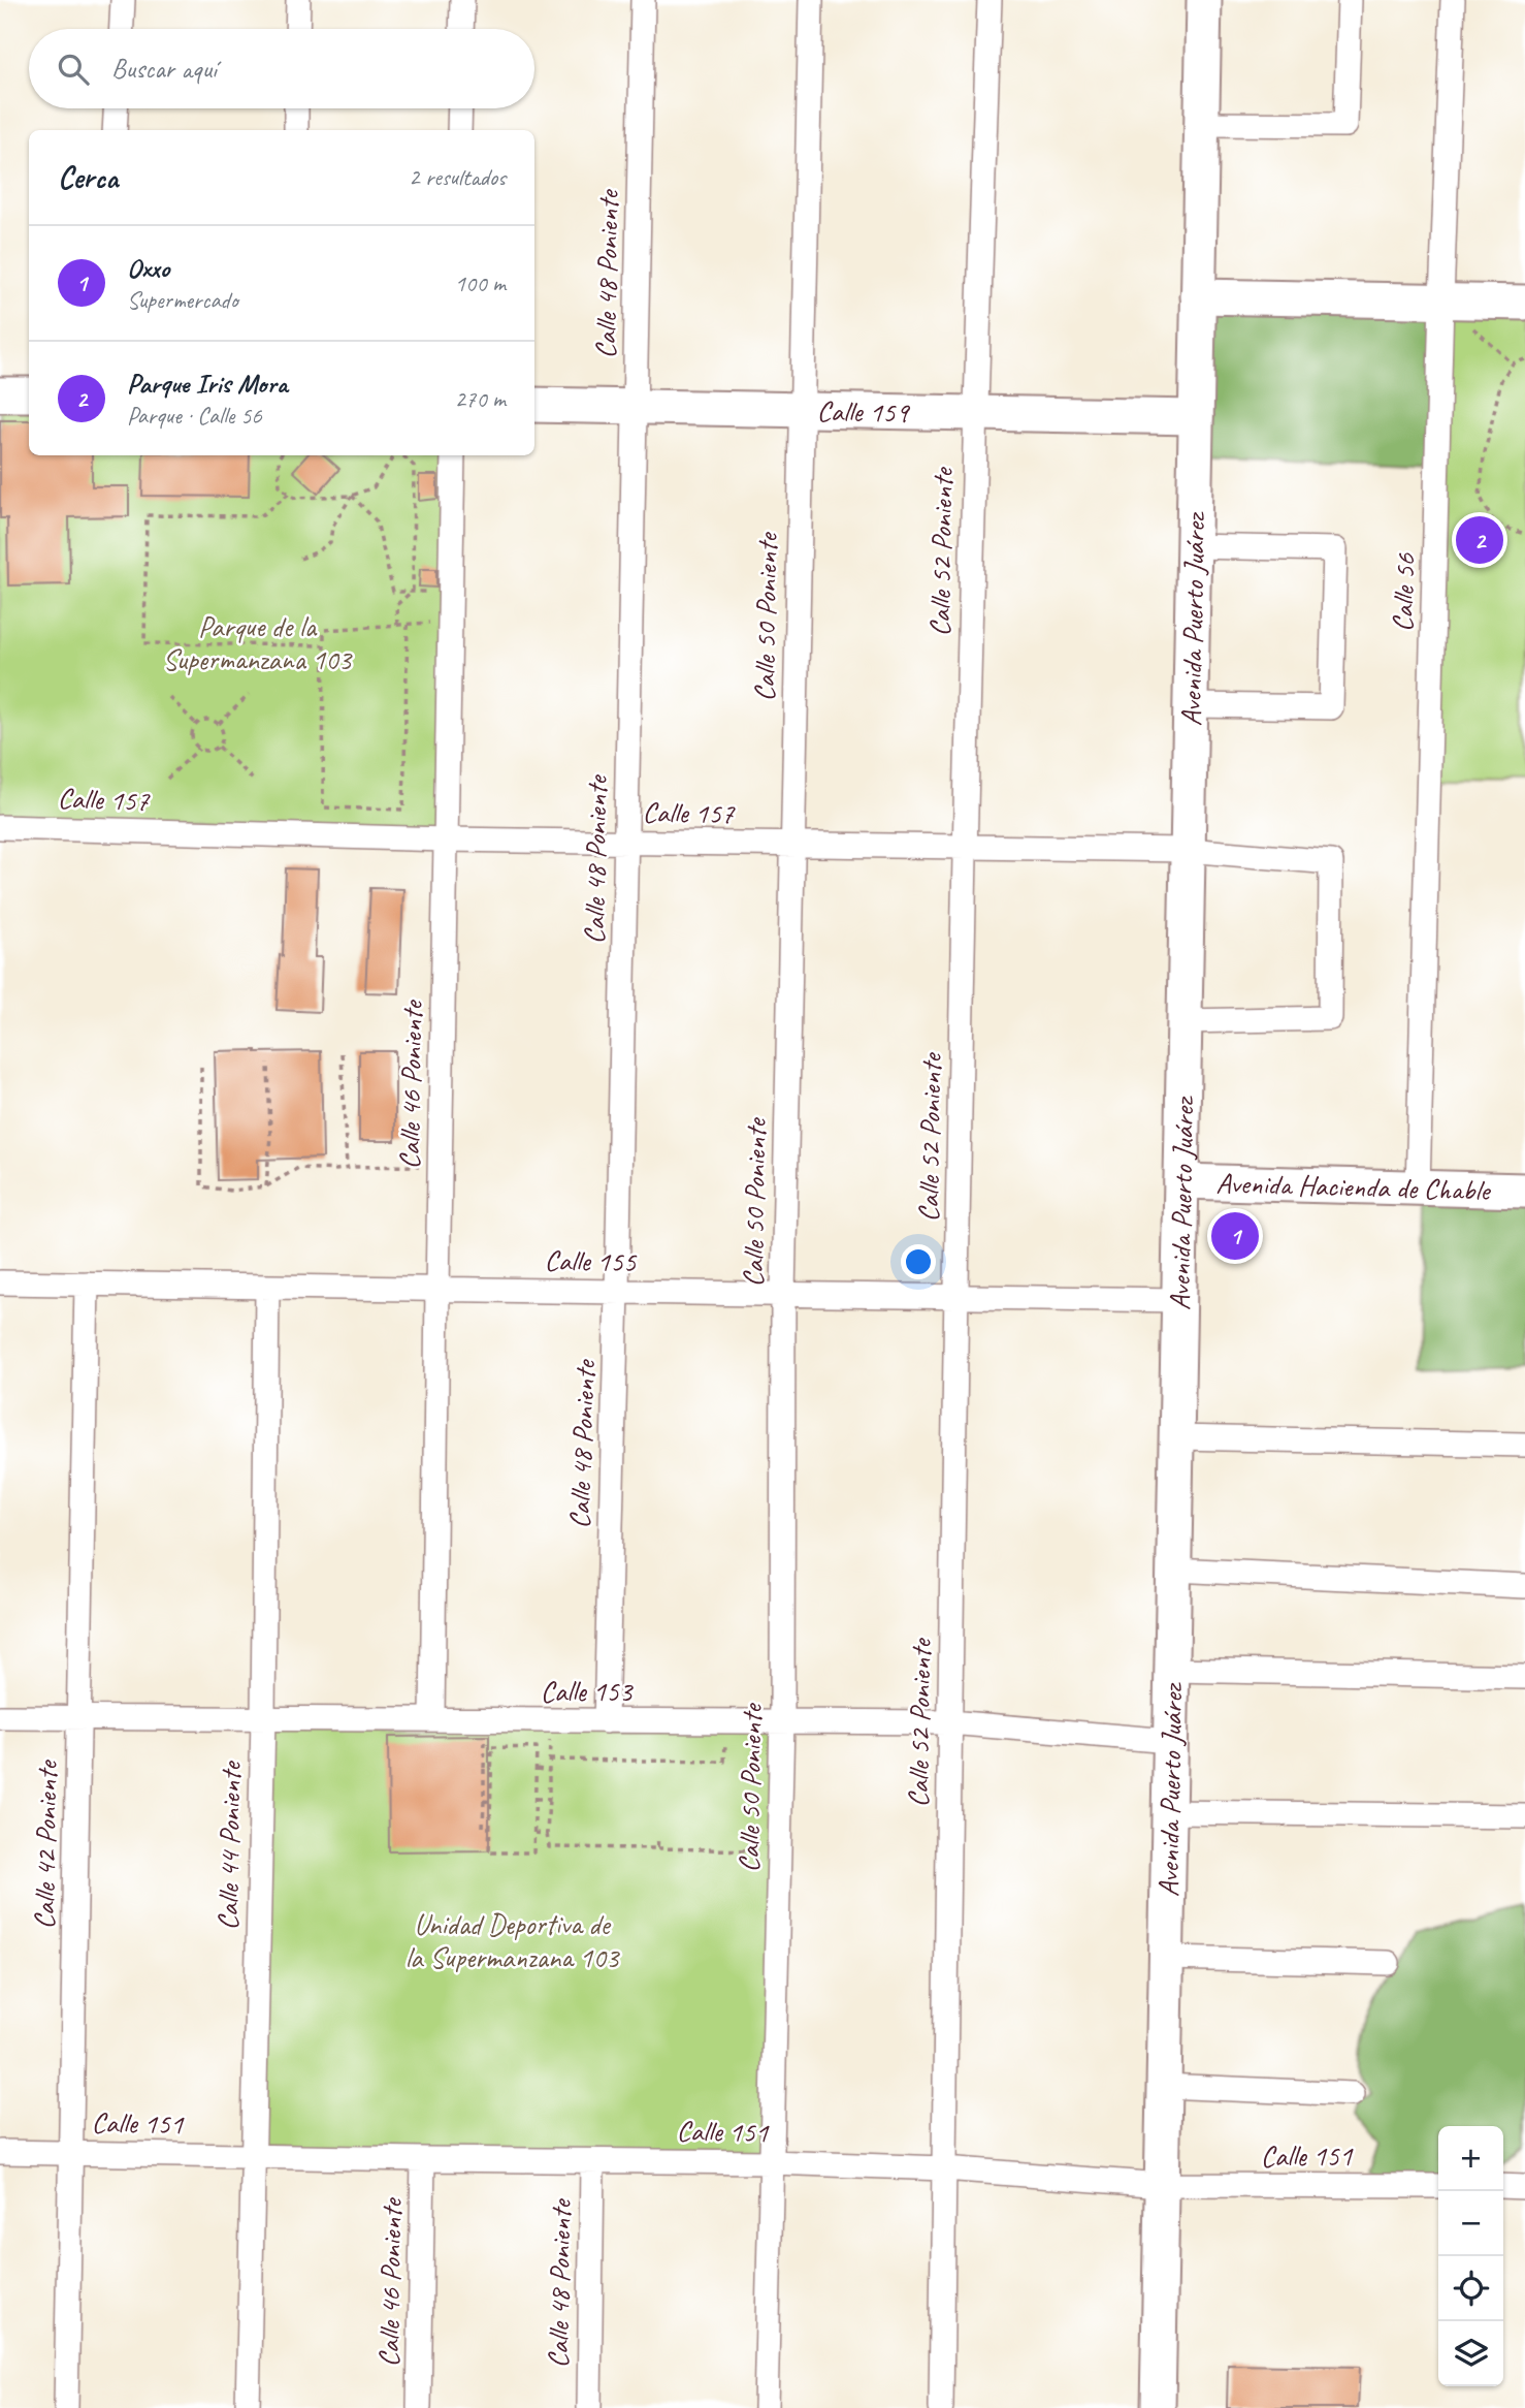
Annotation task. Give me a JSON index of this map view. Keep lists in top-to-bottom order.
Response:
{
  "streets": {
    "street": [
      "Calle 48 Poniente",
      "Calle 159",
      "Calle 52 Poniente",
      "Calle 56",
      "Calle 50 Poniente",
      "Avenida Puerto Juárez",
      "Calle 157",
      "Calle 46 Poniente",
      "Avenida Hacienda de Chable",
      "Calle 155",
      "Calle 153",
      "Calle 42 Poniente",
      "Calle 44 Poniente",
      "Calle 151"
    ]
  },
  "crossings": [
    ["Calle 48 Poniente", "Calle 159"],
    ["Calle 48 Poniente", "Calle 157"],
    ["Calle 48 Poniente", "Calle 155"],
    ["Calle 48 Poniente", "Calle 153"],
    ["Calle 48 Poniente", "Calle 151"],
    ["Calle 159", "Calle 52 Poniente"],
    ["Calle 159", "Calle 50 Poniente"],
    ["Calle 159", "Avenida Puerto Juárez"],
    ["Calle 52 Poniente", "Calle 157"],
    ["Calle 52 Poniente", "Calle 155"],
    ["Calle 52 Poniente", "Calle 153"],
    ["Calle 52 Poniente", "Calle 151"],
    ["Calle 56", "Avenida Hacienda de Chable"],
    ["Calle 50 Poniente", "Calle 157"],
    ["Calle 50 Poniente", "Calle 155"],
    ["Calle 50 Poniente", "Calle 153"],
    ["Calle 50 Poniente", "Calle 151"],
    ["Avenida Puerto Juárez", "Calle 157"],
    ["Avenida Puerto Juárez", "Avenida Hacienda de Chable"],
    ["Avenida Puerto Juárez", "Calle 155"],
    ["Avenida Puerto Juárez", "Calle 153"],
    ["Avenida Puerto Juárez", "Calle 151"],
    ["Calle 157", "Calle 46 Poniente"],
    ["Calle 46 Poniente", "Calle 155"],
    ["Calle 46 Poniente", "Calle 153"],
    ["Calle 46 Poniente", "Calle 151"],
    ["Calle 155", "Calle 42 Poniente"],
    ["Calle 155", "Calle 44 Poniente"],
    ["Calle 153", "Calle 42 Poniente"],
    ["Calle 153", "Calle 44 Poniente"],
    ["Calle 42 Poniente", "Calle 151"],
    ["Calle 44 Poniente", "Calle 151"]
  ],
  "parks": ["Parque de la Supermanzana 103", "Unidad Deportiva de la Supermanzana 103"],
  "page": {
    "search": "Buscar aquí",
    "heading": ["Cerca", "2 resultados"],
    "list": [
      {
        "mark": "1",
        "name": "Oxxo",
        "note": "Supermercado",
        "value": "100 m"
      },
      {
        "mark": "2",
        "name": "Parque Iris Mora",
        "note": "Parque · Calle 56",
        "value": "270 m"
      }
    ],
    "pins": ["2", "1"],
    "map_buttons": ["+", "−"]
  }
}
